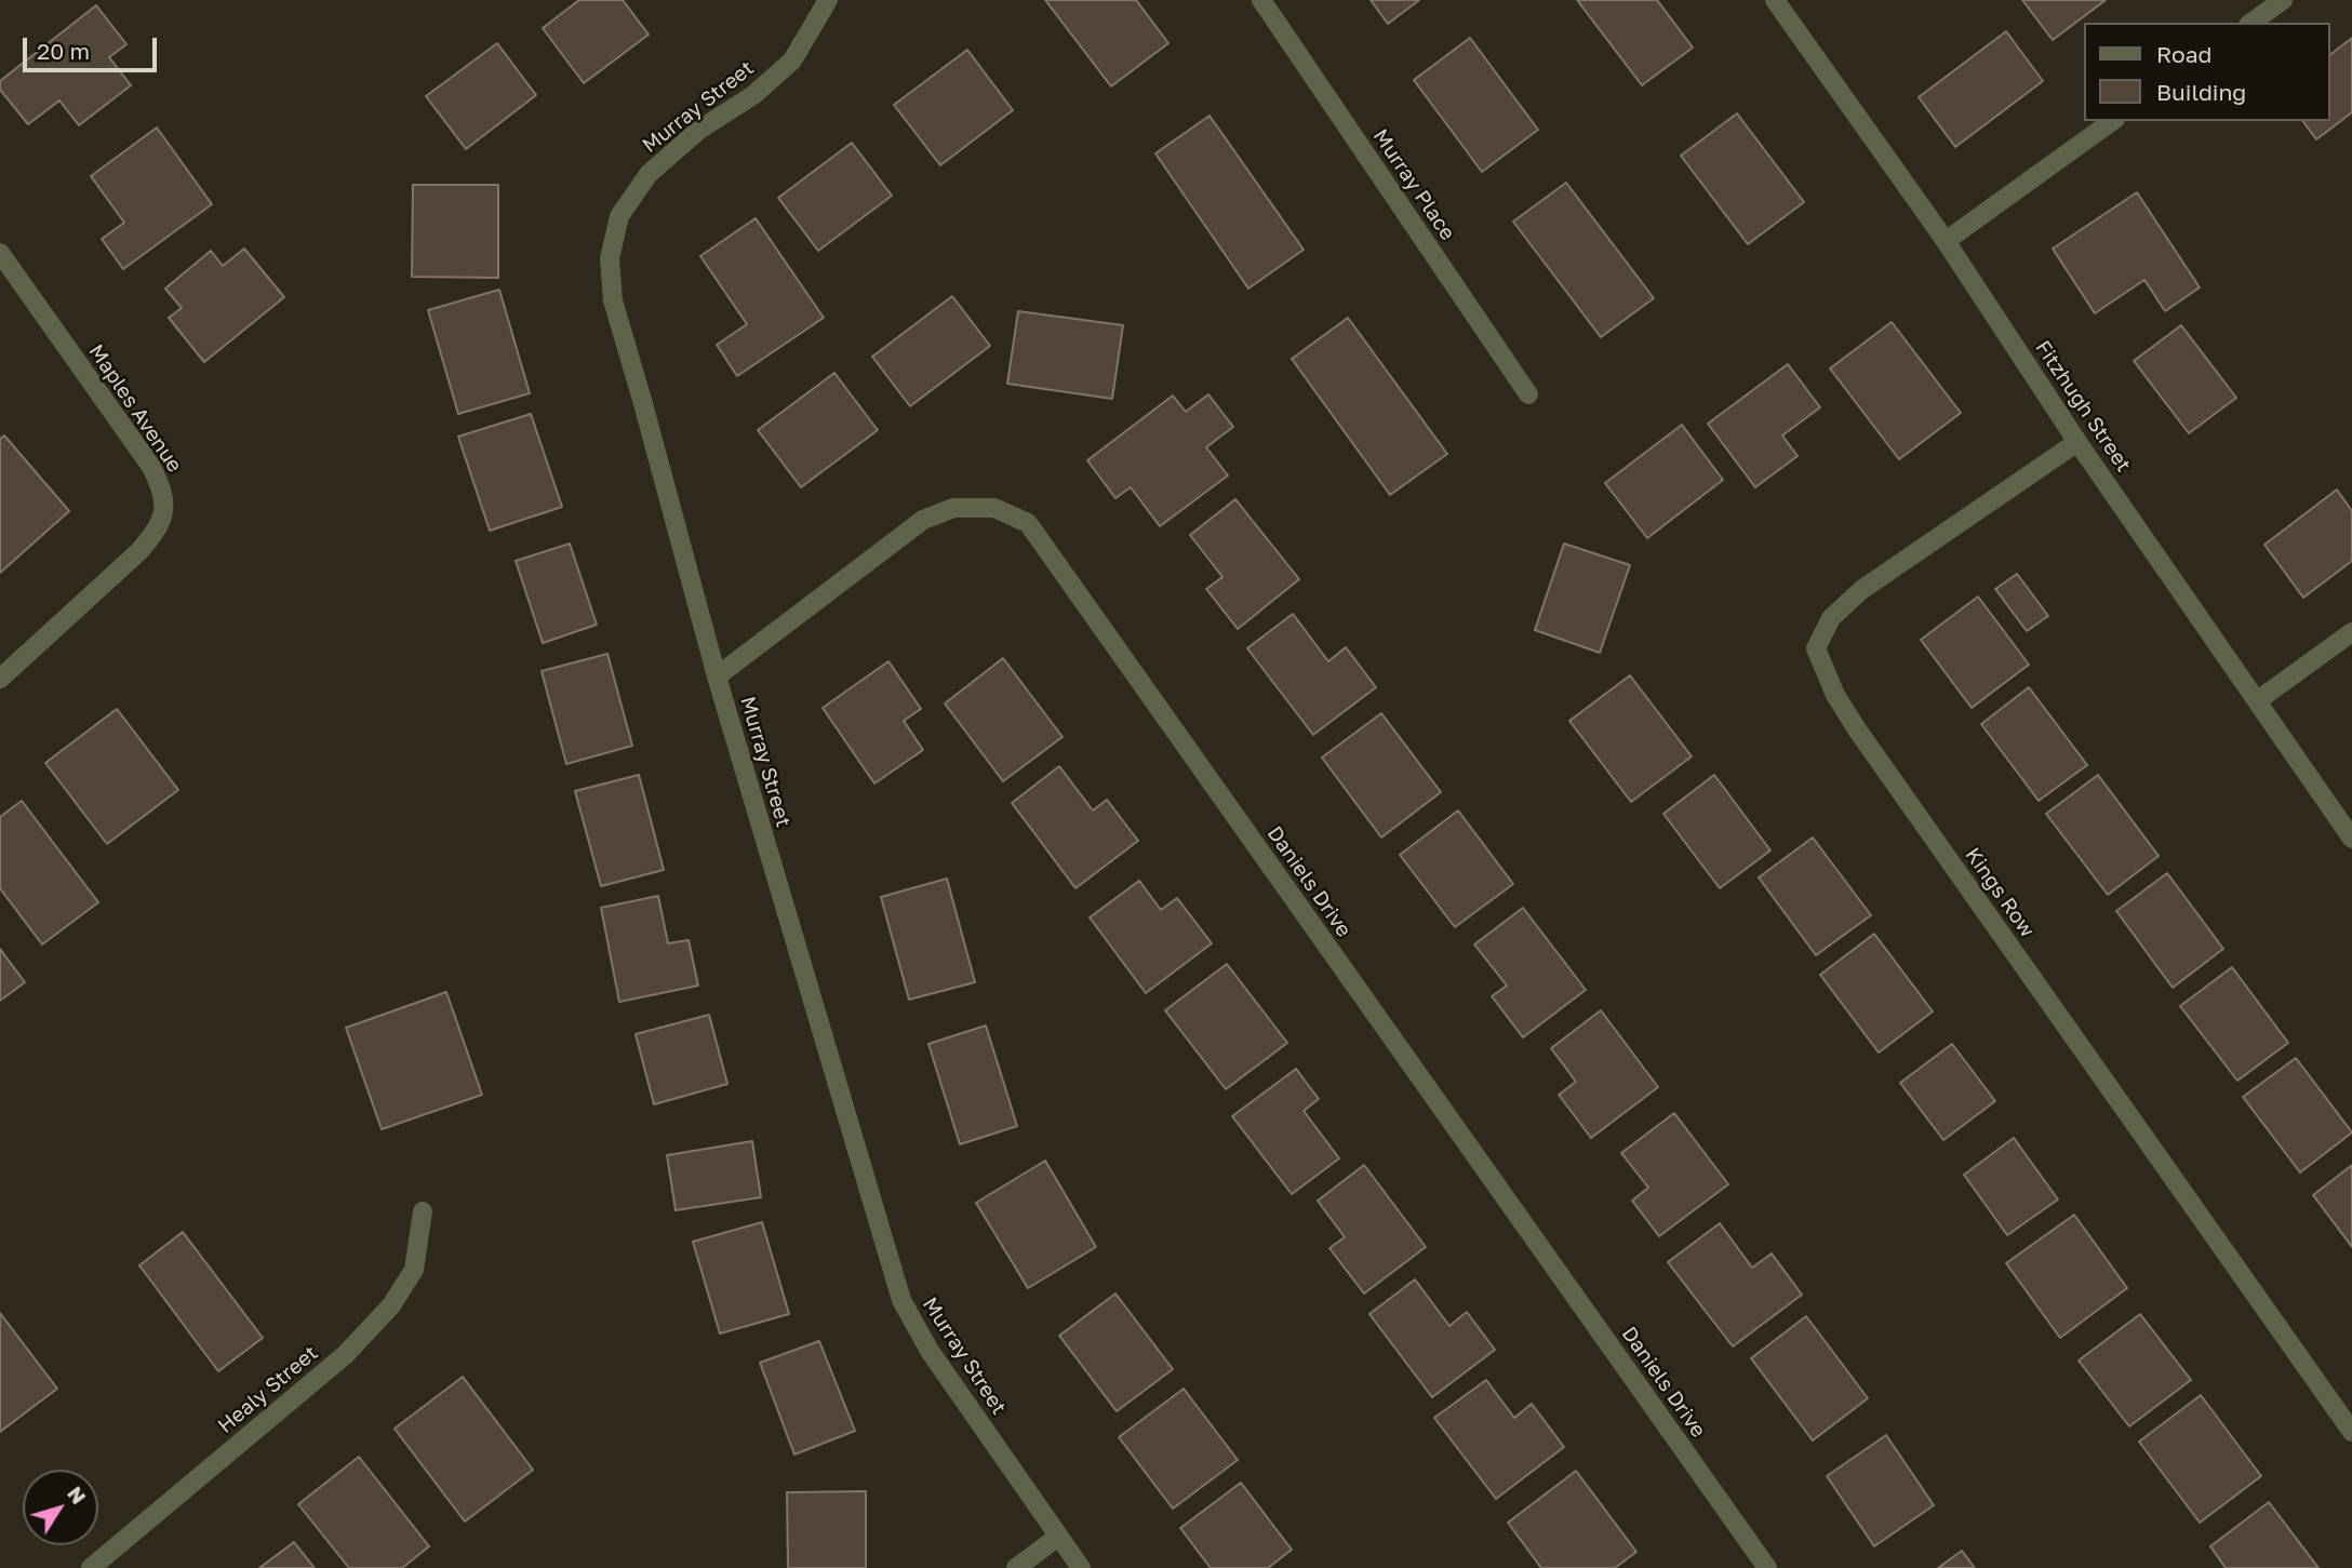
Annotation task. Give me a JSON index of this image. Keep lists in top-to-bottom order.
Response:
{
  "streets": {
    "street": [
      "Murray Street",
      "Murray Place",
      "Fitzhugh Street",
      "Maples Avenue",
      "Daniels Drive",
      "Kings Row",
      "Healy Street"
    ]
  },
  "crossings": [
    ["Murray Street", "Daniels Drive"],
    ["Fitzhugh Street", "Kings Row"]
  ],
  "legend": ["Road", "Building"],
  "scale_bar": "20 m",
  "north": "top right"
}
